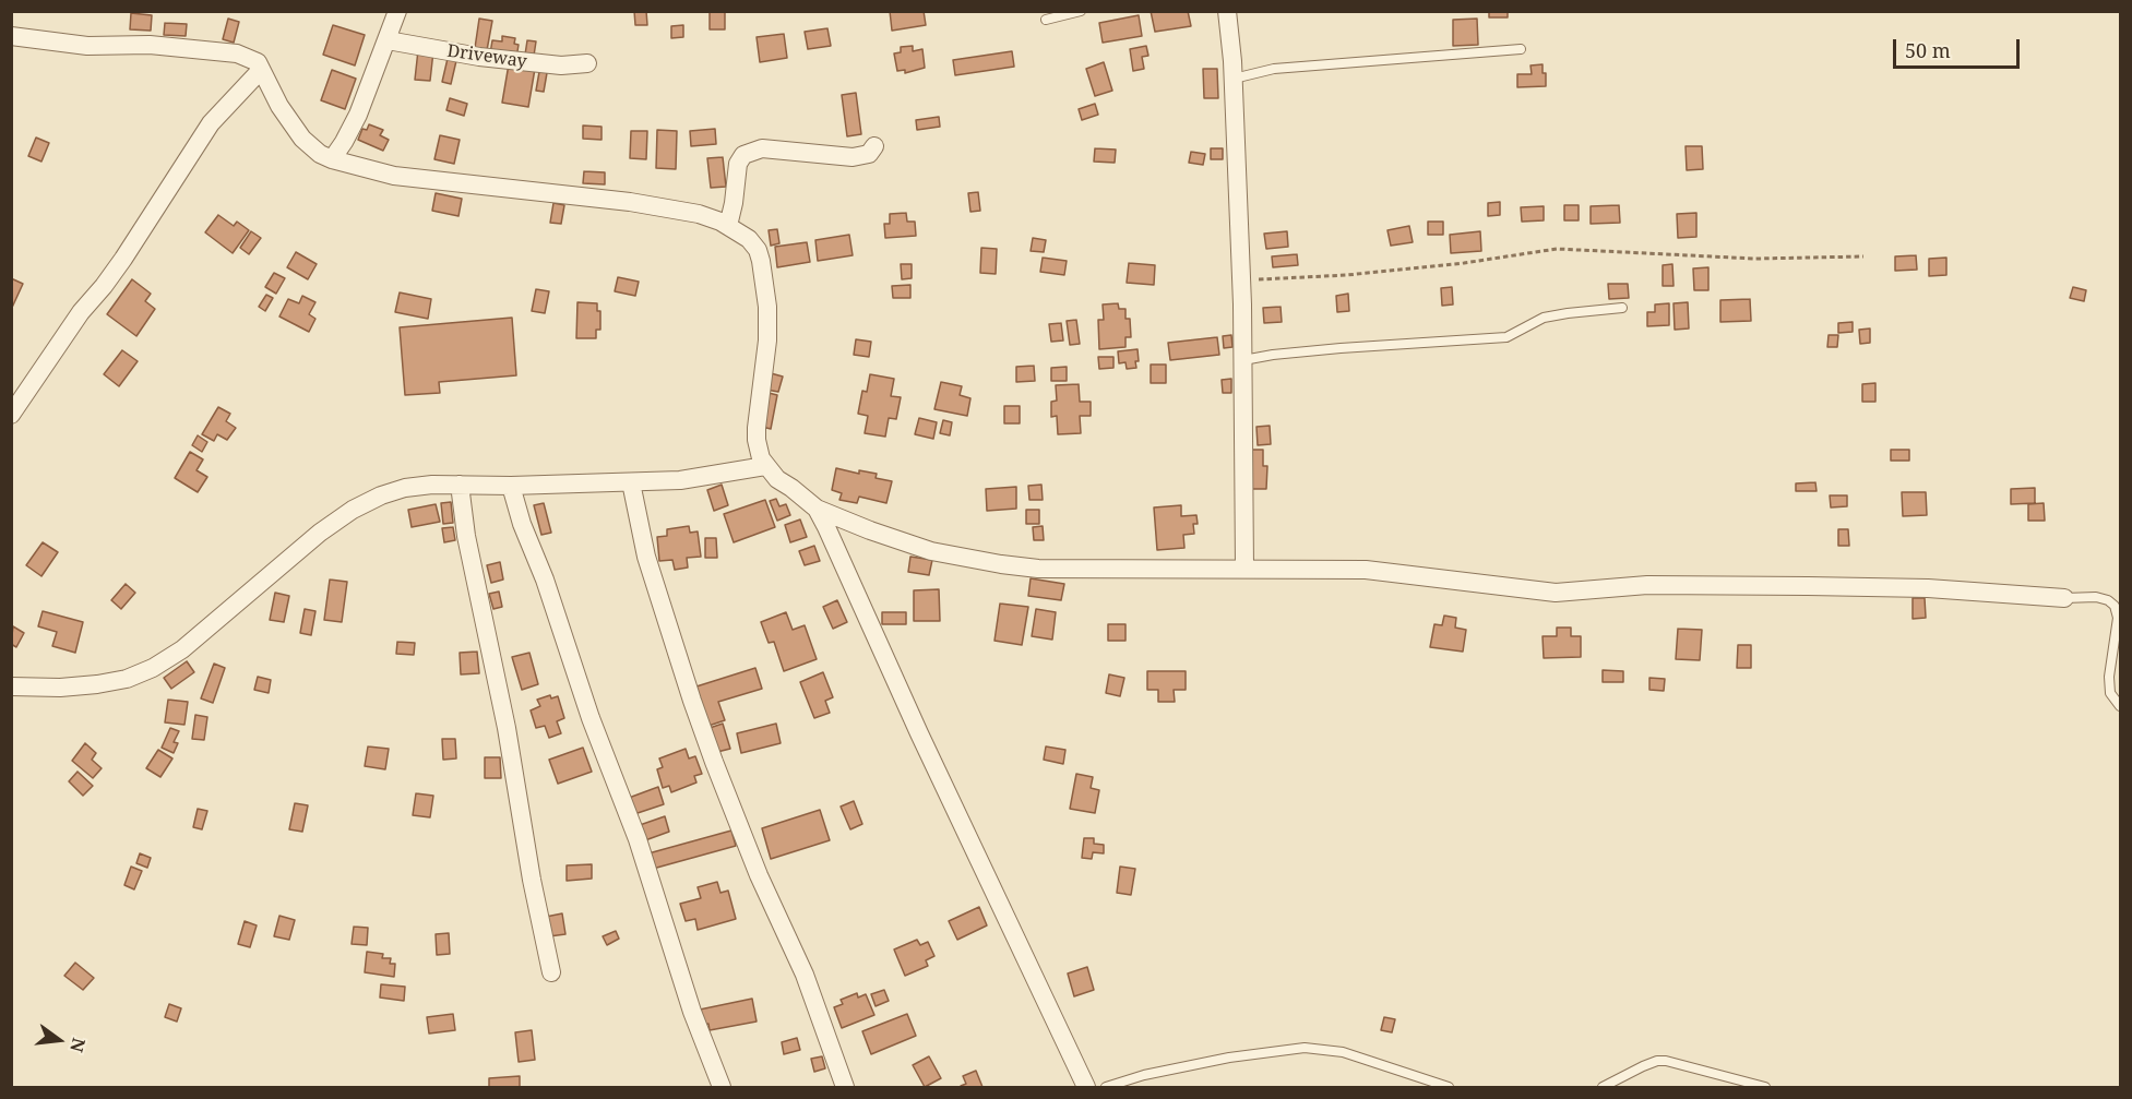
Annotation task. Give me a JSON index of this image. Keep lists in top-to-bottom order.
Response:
{
  "streets": {
    "street": ["Driveway"]
  },
  "scale_bar": "50 m",
  "north": "right"
}
